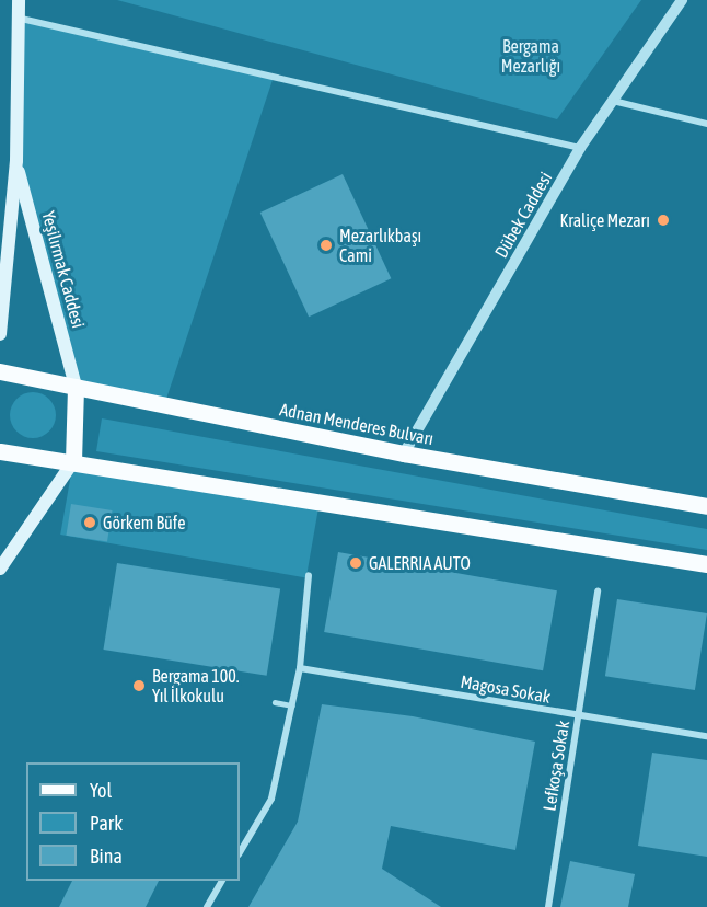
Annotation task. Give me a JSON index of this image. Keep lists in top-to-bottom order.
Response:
{
  "streets": {
    "main road": ["Yeşilırmak Caddesi", "Adnan Menderes Bulvarı"],
    "street": ["Dübek Caddesi", "Magosa Sokak", "Lefkoşa Sokak"]
  },
  "crossings": [
    ["Dübek Caddesi", "Adnan Menderes Bulvarı"],
    ["Yeşilırmak Caddesi", "Adnan Menderes Bulvarı"],
    ["Magosa Sokak", "Lefkoşa Sokak"]
  ],
  "parks": ["Bergama Mezarlığı"],
  "places": [
    "Kraliçe Mezarı",
    "Mezarlıkbaşı Cami",
    "Görkem Büfe",
    "GALERRIA AUTO",
    "Bergama 100. Yıl İlkokulu"
  ],
  "legend": ["Yol", "Park", "Bina"]
}
